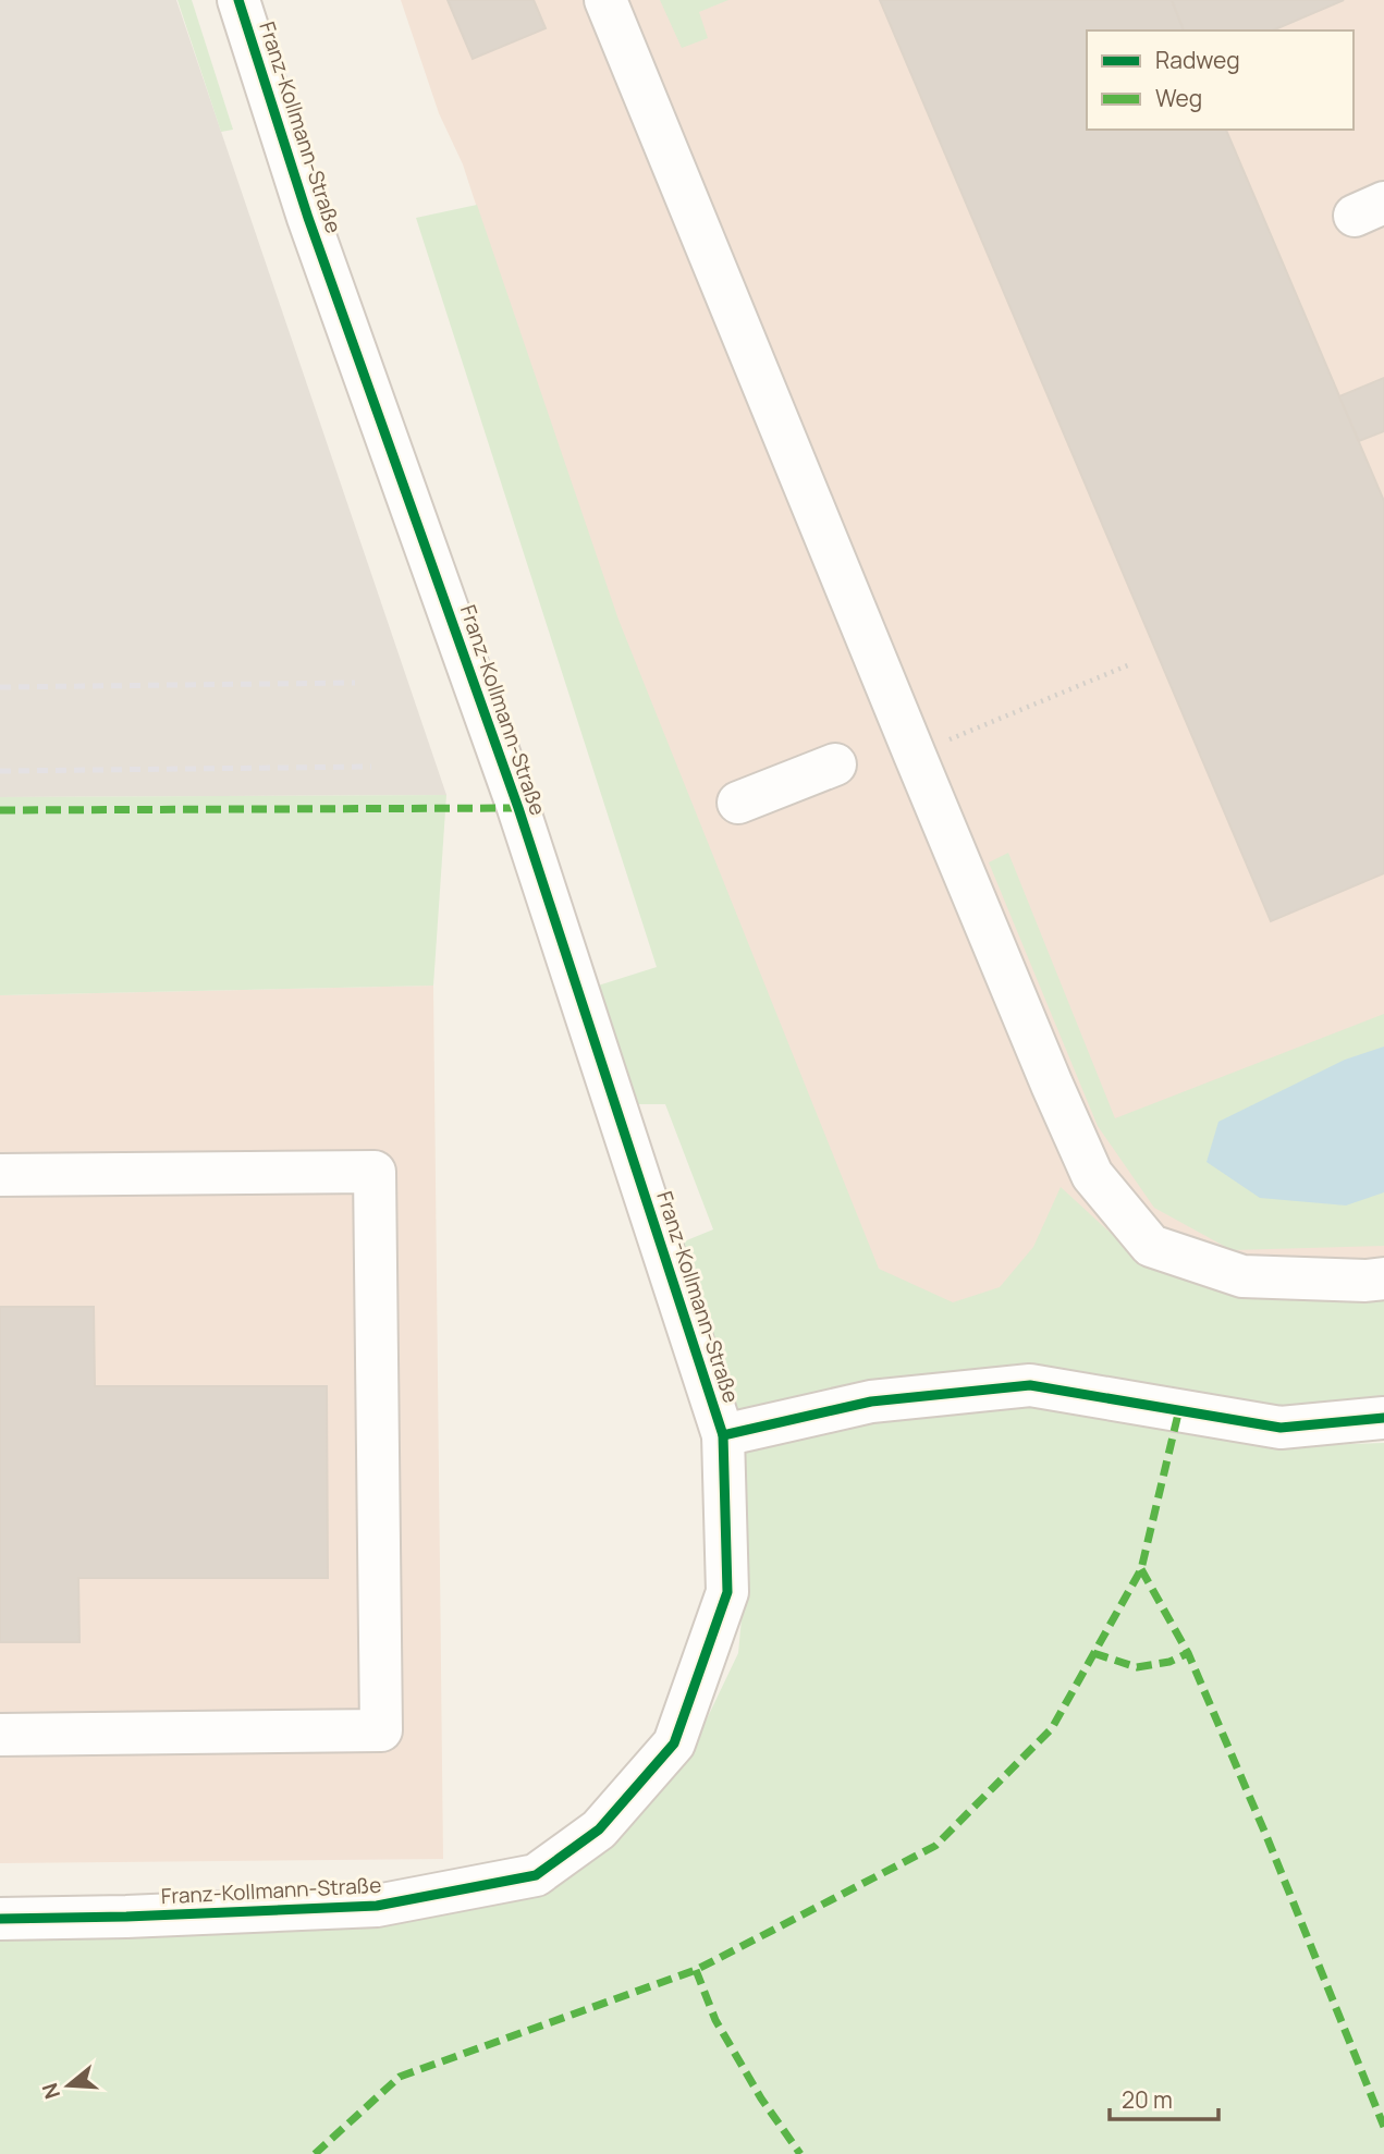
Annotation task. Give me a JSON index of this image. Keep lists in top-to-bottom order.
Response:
{
  "streets": {
    "street": ["Franz-Kollmann-Straße"]
  },
  "legend": ["Radweg", "Weg"],
  "scale_bar": "20 m",
  "north": "left"
}
